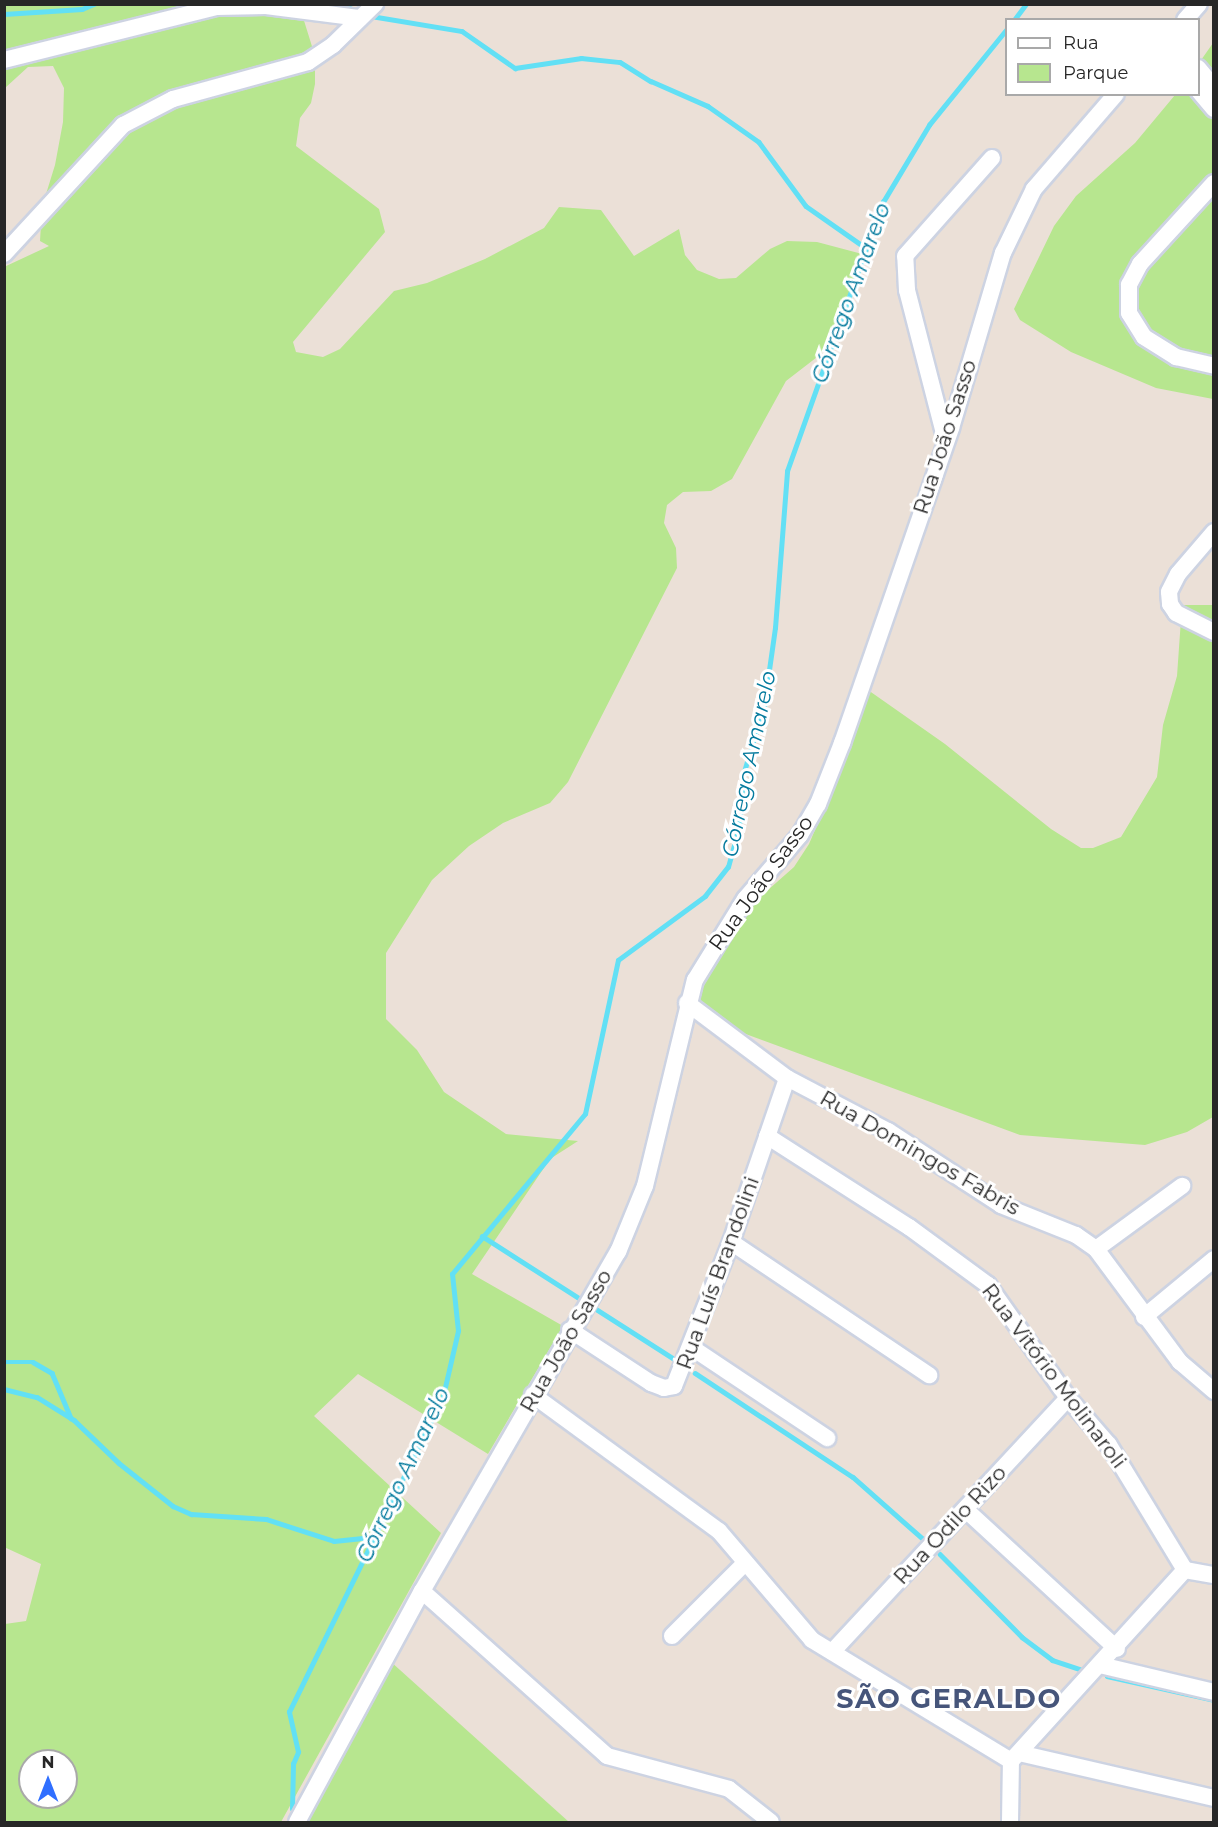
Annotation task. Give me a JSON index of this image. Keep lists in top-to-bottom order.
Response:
{
  "streets": {
    "street": [
      "Rua João Sasso",
      "Rua Domingos Fabris",
      "Rua Luís Brandolini",
      "Rua Vitório Molinaroli",
      "Rua Odilo Rizo"
    ]
  },
  "crossings": [
    ["Rua João Sasso", "Rua Domingos Fabris"],
    ["Rua João Sasso", "Rua Luís Brandolini"],
    ["Rua Domingos Fabris", "Rua Luís Brandolini"],
    ["Rua Luís Brandolini", "Rua Vitório Molinaroli"],
    ["Rua Vitório Molinaroli", "Rua Odilo Rizo"]
  ],
  "districts": ["SÃO GERALDO"],
  "water": ["Córrego Amarelo"],
  "legend": ["Rua", "Parque"],
  "north": "top"
}
